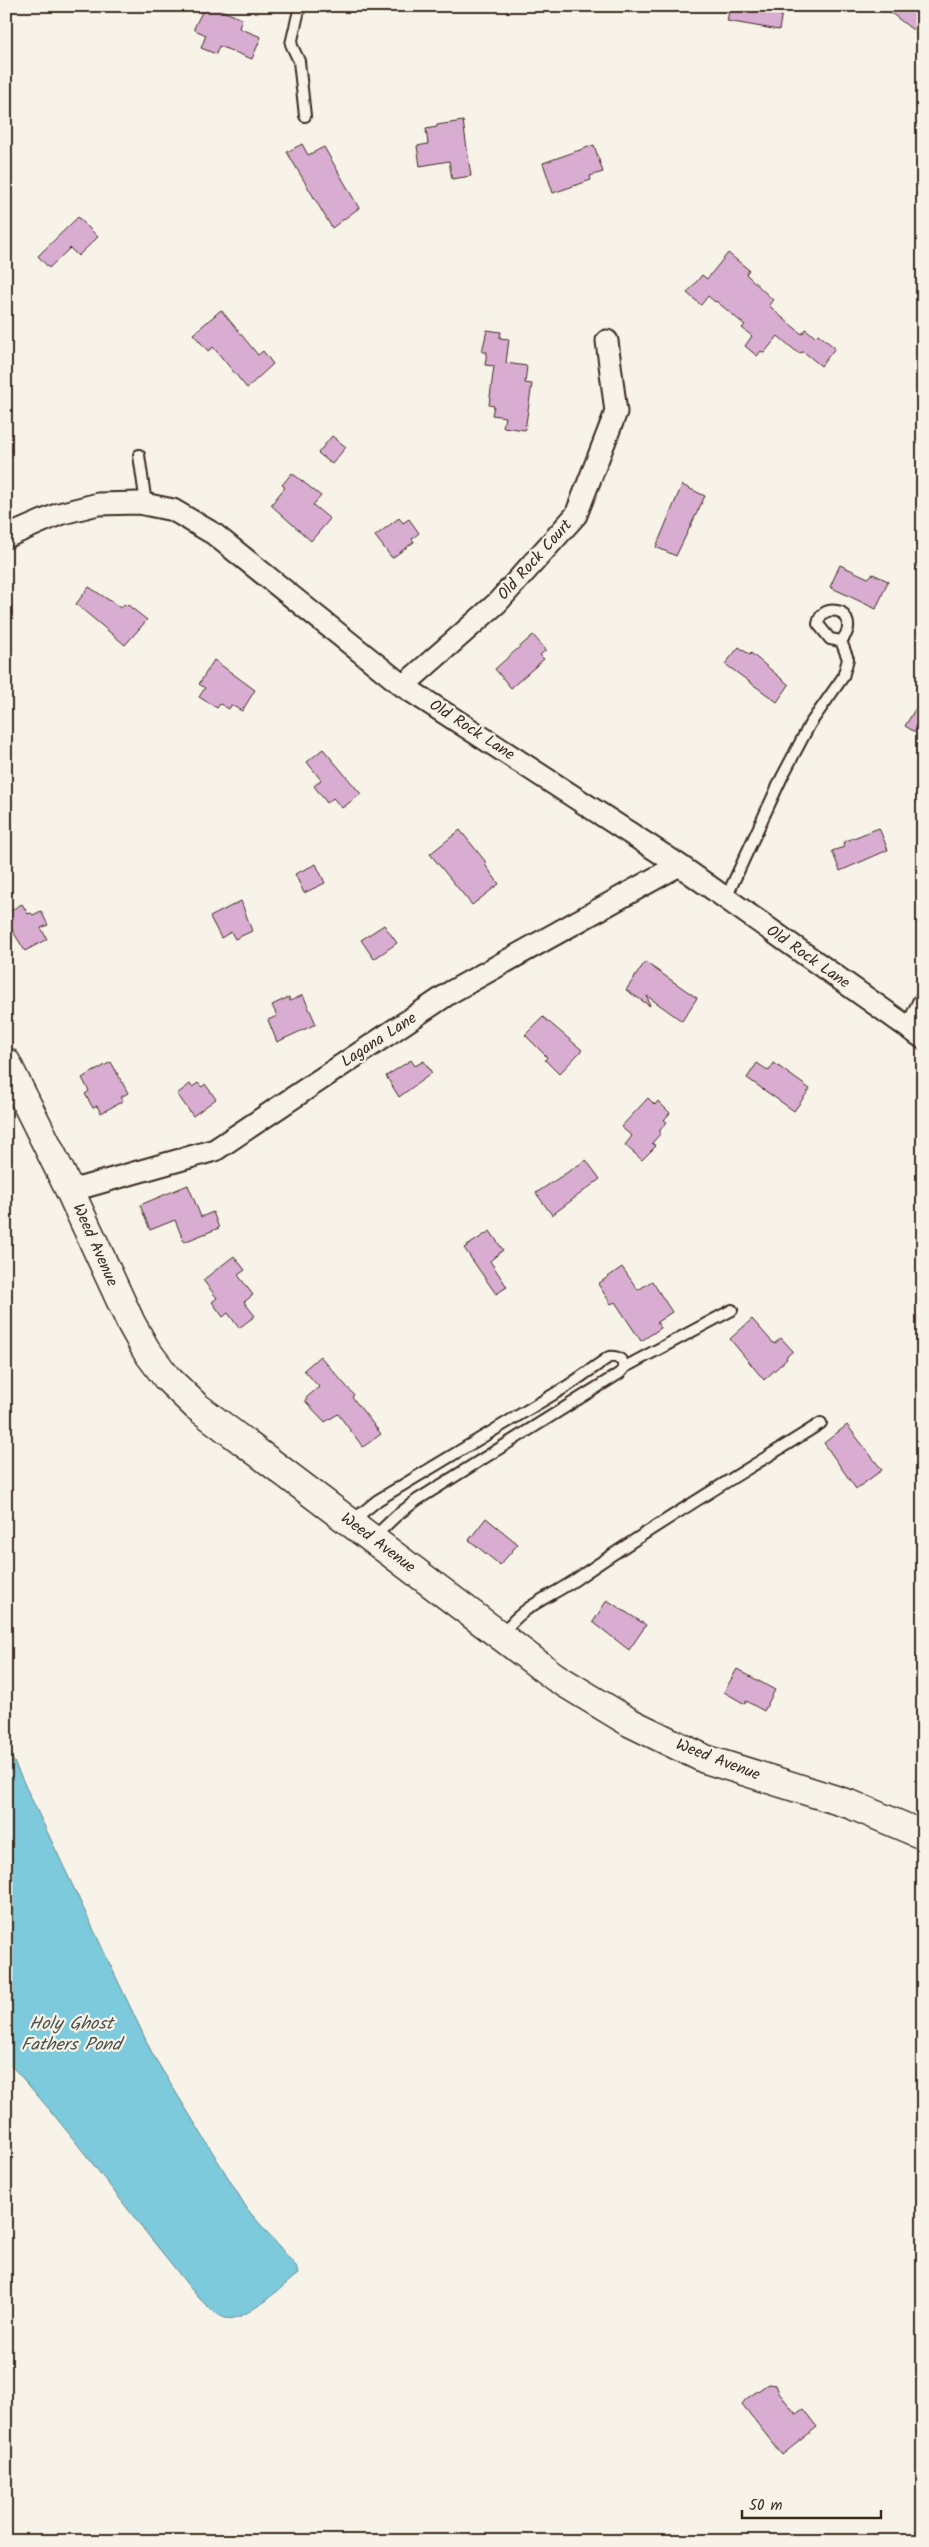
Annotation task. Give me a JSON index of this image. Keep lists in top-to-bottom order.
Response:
{
  "streets": {
    "main road": ["Weed Avenue"],
    "street": ["Old Rock Court", "Old Rock Lane", "Lagana Lane"]
  },
  "crossings": [
    ["Old Rock Court", "Old Rock Lane"],
    ["Old Rock Lane", "Lagana Lane"],
    ["Lagana Lane", "Weed Avenue"]
  ],
  "water": ["Holy Ghost Fathers Pond"],
  "scale_bar": "50 m"
}
